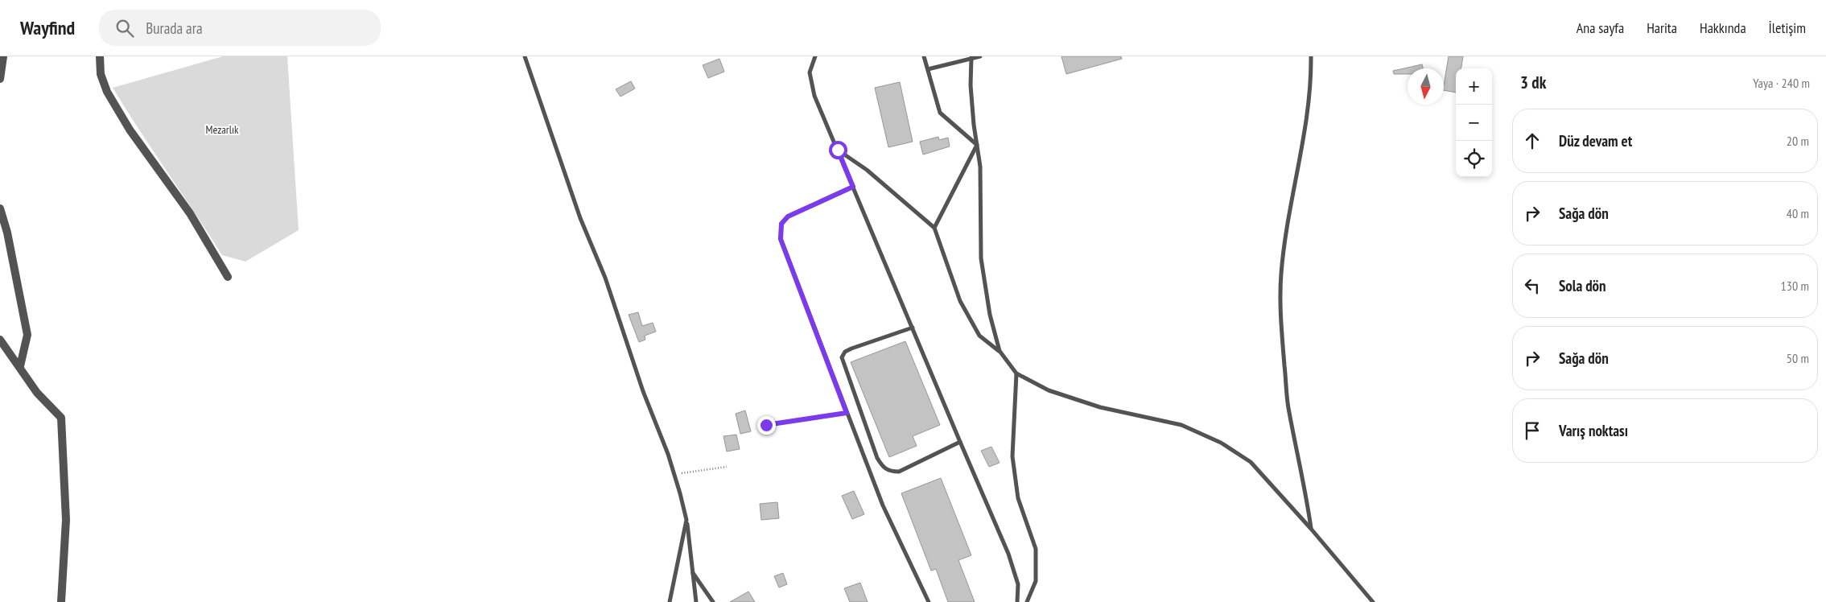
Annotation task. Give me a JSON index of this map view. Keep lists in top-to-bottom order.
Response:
{
  "parks": ["Mezarlık"],
  "north": "bottom",
  "page": {
    "header": "Wayfind",
    "search": "Burada ara",
    "nav": [
      "Ana sayfa",
      "Harita",
      "Hakkında",
      "İletişim"
    ],
    "heading": ["3 dk", "Yaya · 240 m"],
    "map_buttons": ["+", "−"],
    "list": [
      ["Düz devam et", "20 m"],
      ["Sağa dön", "40 m"],
      ["Sola dön", "130 m"],
      ["Sağa dön", "50 m"],
      "Varış noktası"
    ]
  }
}
